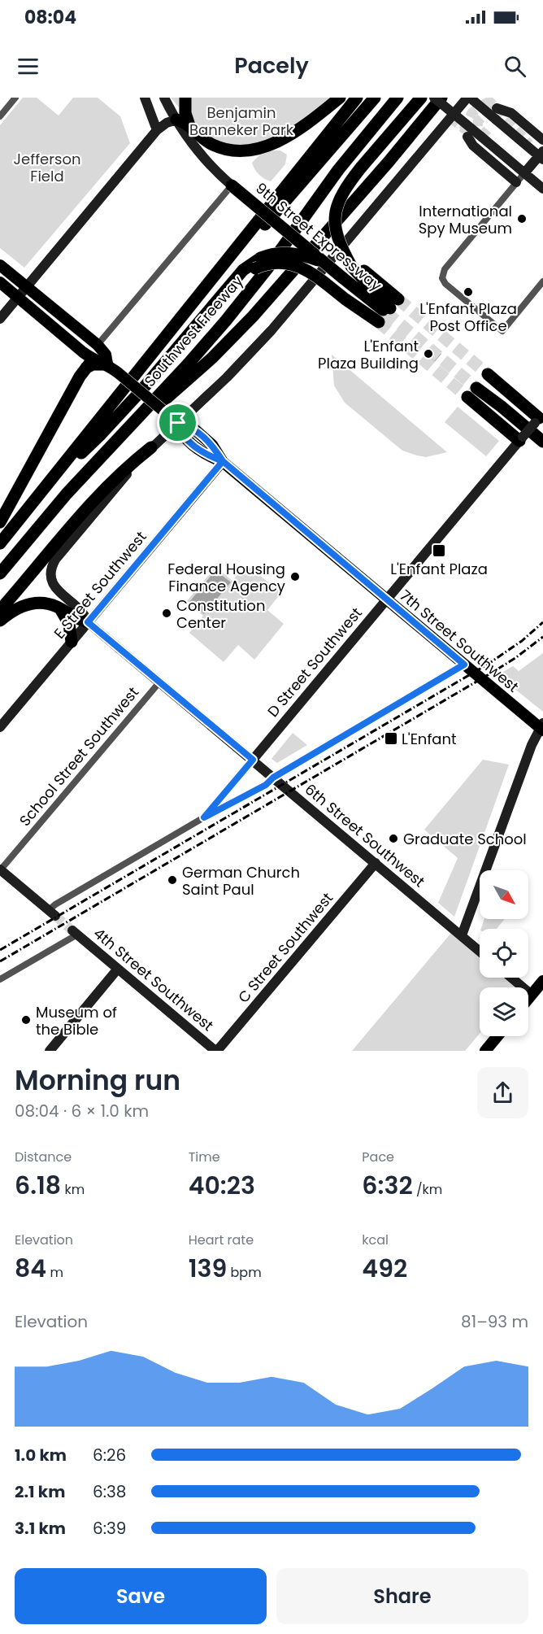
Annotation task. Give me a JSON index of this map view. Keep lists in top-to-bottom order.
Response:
{
  "streets": {
    "highway": ["9th Street Expressway", "Southwest Freeway"],
    "main road": ["7th Street Southwest"],
    "street": [
      "E Street Southwest",
      "D Street Southwest",
      "School Street Southwest",
      "6th Street Southwest",
      "C Street Southwest",
      "4th Street Southwest"
    ]
  },
  "crossings": [
    ["E Street Southwest", "7th Street Southwest"],
    ["E Street Southwest", "6th Street Southwest"],
    ["7th Street Southwest", "D Street Southwest"],
    ["7th Street Southwest", "6th Street Southwest"],
    ["D Street Southwest", "6th Street Southwest"],
    ["School Street Southwest", "6th Street Southwest"],
    ["6th Street Southwest", "C Street Southwest"],
    ["C Street Southwest", "4th Street Southwest"]
  ],
  "parks": ["Benjamin Banneker Park", "Jefferson Field"],
  "places": {
    "other": [
      "International Spy Museum",
      "L'Enfant Plaza Post Office",
      "L'Enfant Plaza Building",
      "Federal Housing Finance Agency",
      "Constitution Center",
      "Graduate School",
      "German Church Saint Paul",
      "Museum of the Bible"
    ],
    "transit": ["L'Enfant Plaza", "L'Enfant"]
  },
  "north": "bottom right",
  "page": {
    "status": "08:04",
    "header": "Pacely",
    "heading": ["Morning run", "08:04 · 6 × 1.0 km"],
    "stats": [
      ["Distance", "6.18 km"],
      ["Time", "40:23"],
      ["Pace", "6:32 /km"],
      ["Elevation", "84 m"],
      ["Heart rate", "139 bpm"],
      ["kcal", "492"]
    ],
    "chart": ["Elevation", "81–93 m"],
    "list": [
      {
        "name": "1.0 km",
        "note": "6:26"
      },
      {
        "name": "2.1 km",
        "note": "6:38"
      },
      {
        "name": "3.1 km",
        "note": "6:39"
      }
    ],
    "buttons": ["Save", "Share"]
  }
}
